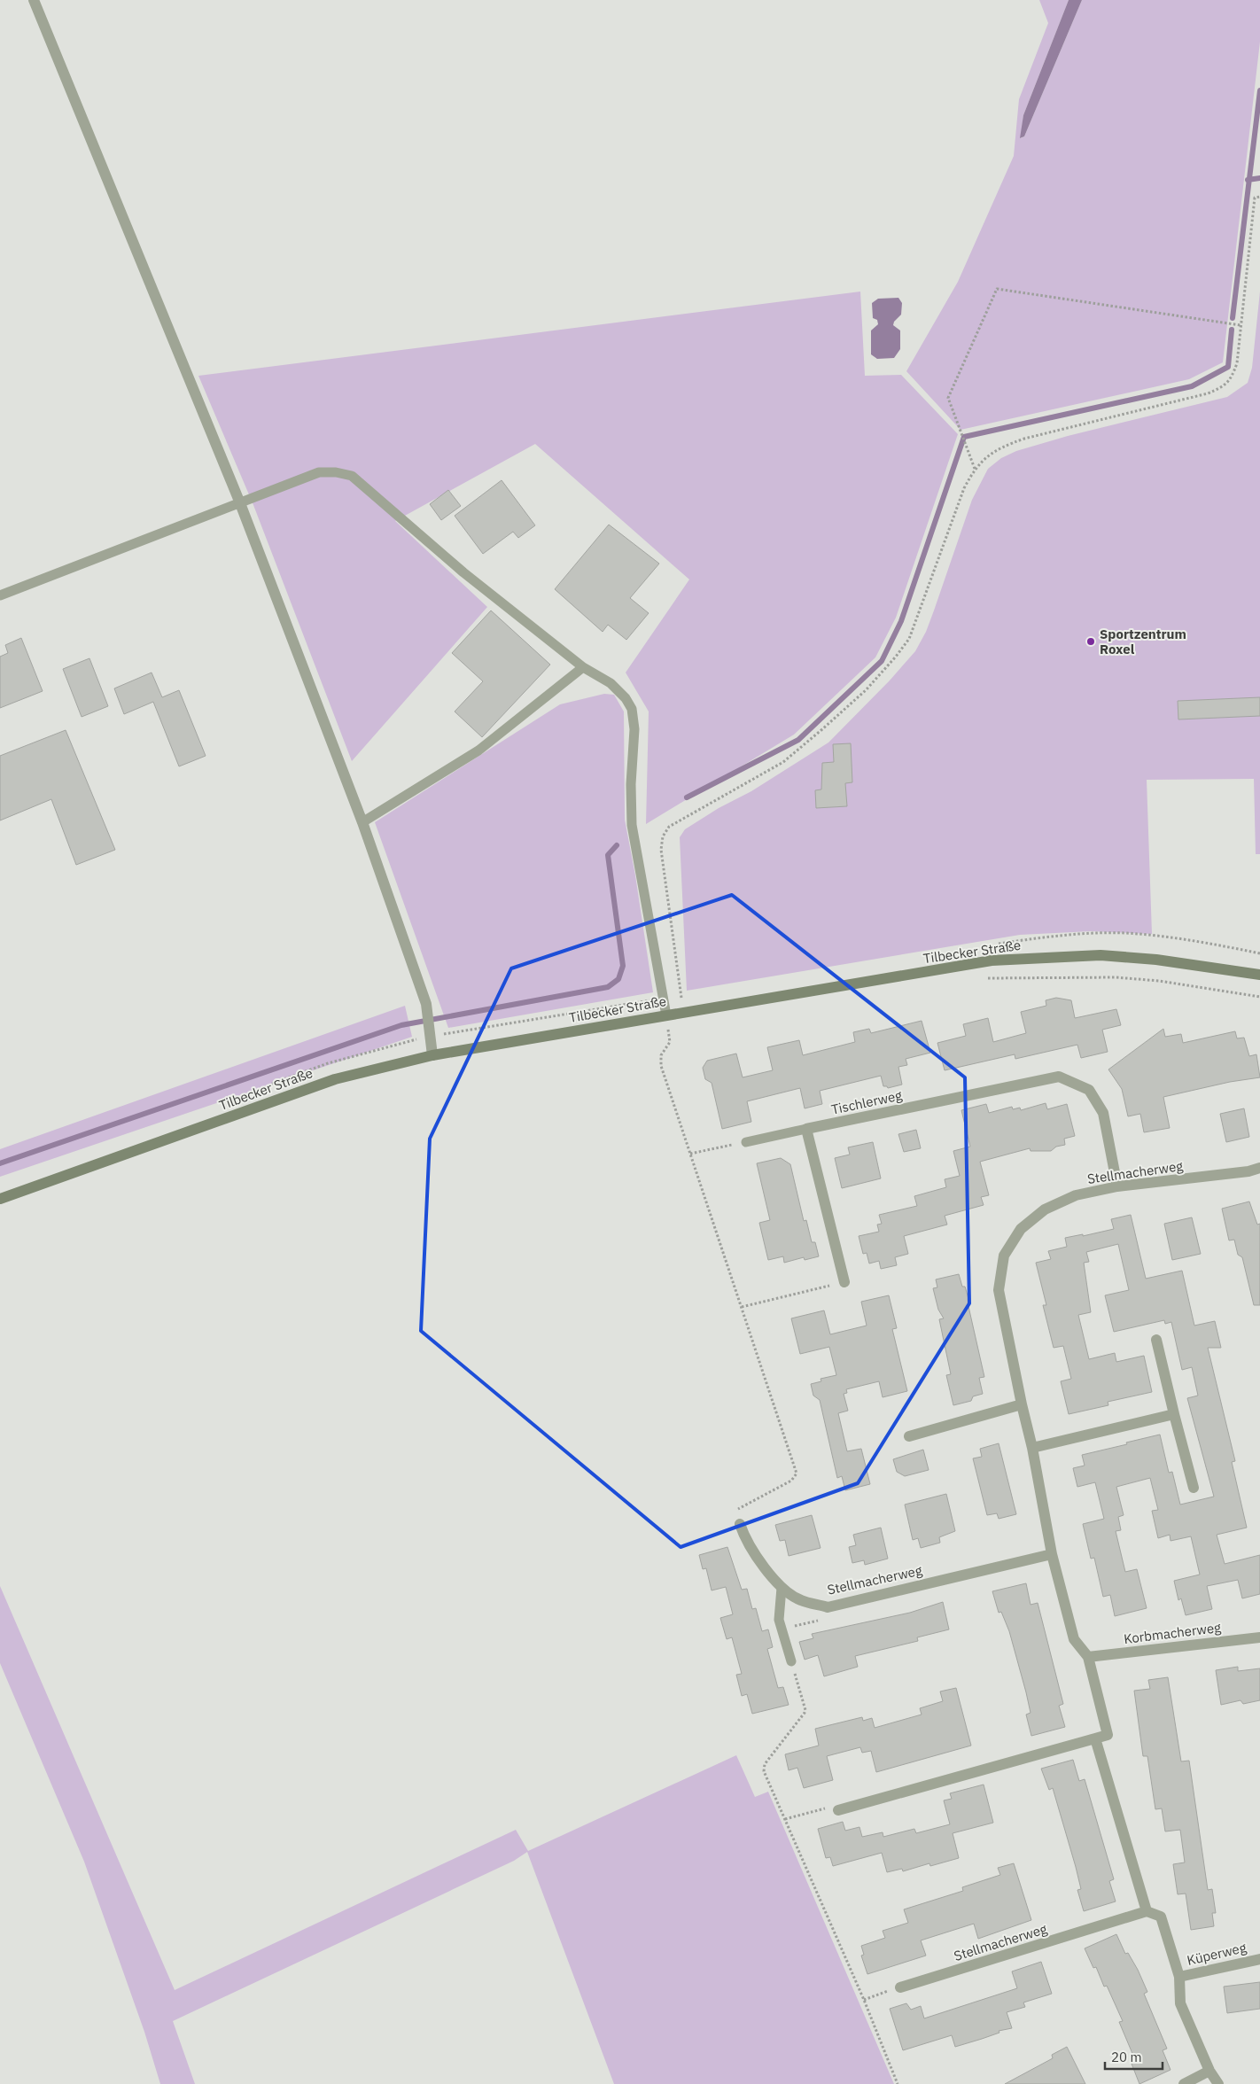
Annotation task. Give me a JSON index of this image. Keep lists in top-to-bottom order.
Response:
{
  "streets": {
    "main road": ["Tilbecker Straße"],
    "street": [
      "Tischlerweg",
      "Stellmacherweg",
      "Korbmacherweg",
      "Küperweg"
    ]
  },
  "crossings": [
    ["Tischlerweg", "Stellmacherweg"],
    ["Stellmacherweg", "Korbmacherweg"]
  ],
  "places": ["Sportzentrum Roxel"],
  "scale_bar": "20 m"
}
